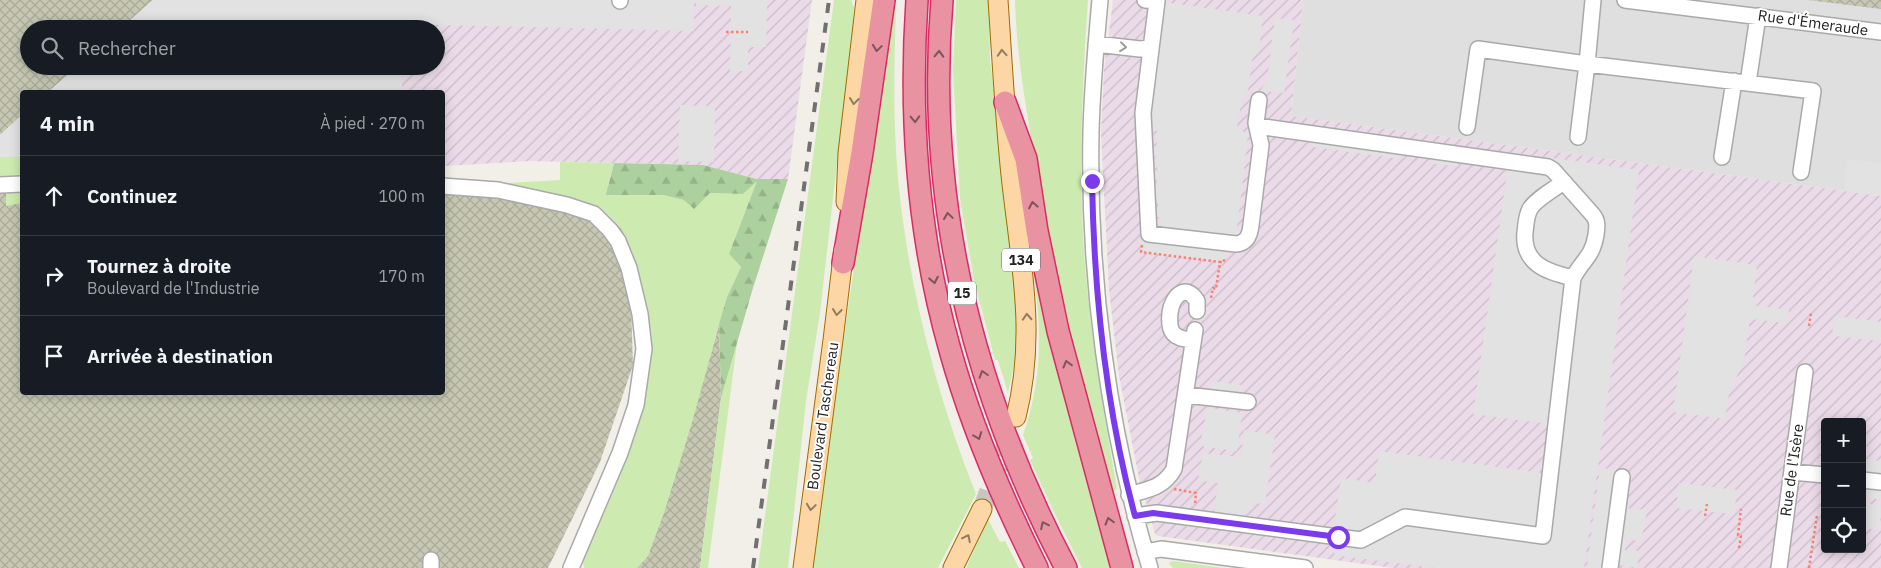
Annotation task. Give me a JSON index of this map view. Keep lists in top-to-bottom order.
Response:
{
  "streets": {
    "highway": ["15"],
    "main road": ["134", "Boulevard Taschereau"],
    "street": ["Rue d'Émeraude", "Rue de l'Isère"]
  },
  "page": {
    "search": "Rechercher",
    "heading": ["4 min", "À pied · 270 m"],
    "list": [
      ["Continuez", "100 m"],
      ["Tournez à droite", "Boulevard de l'Industrie", "170 m"],
      "Arrivée à destination"
    ],
    "map_buttons": ["+", "−"]
  }
}
